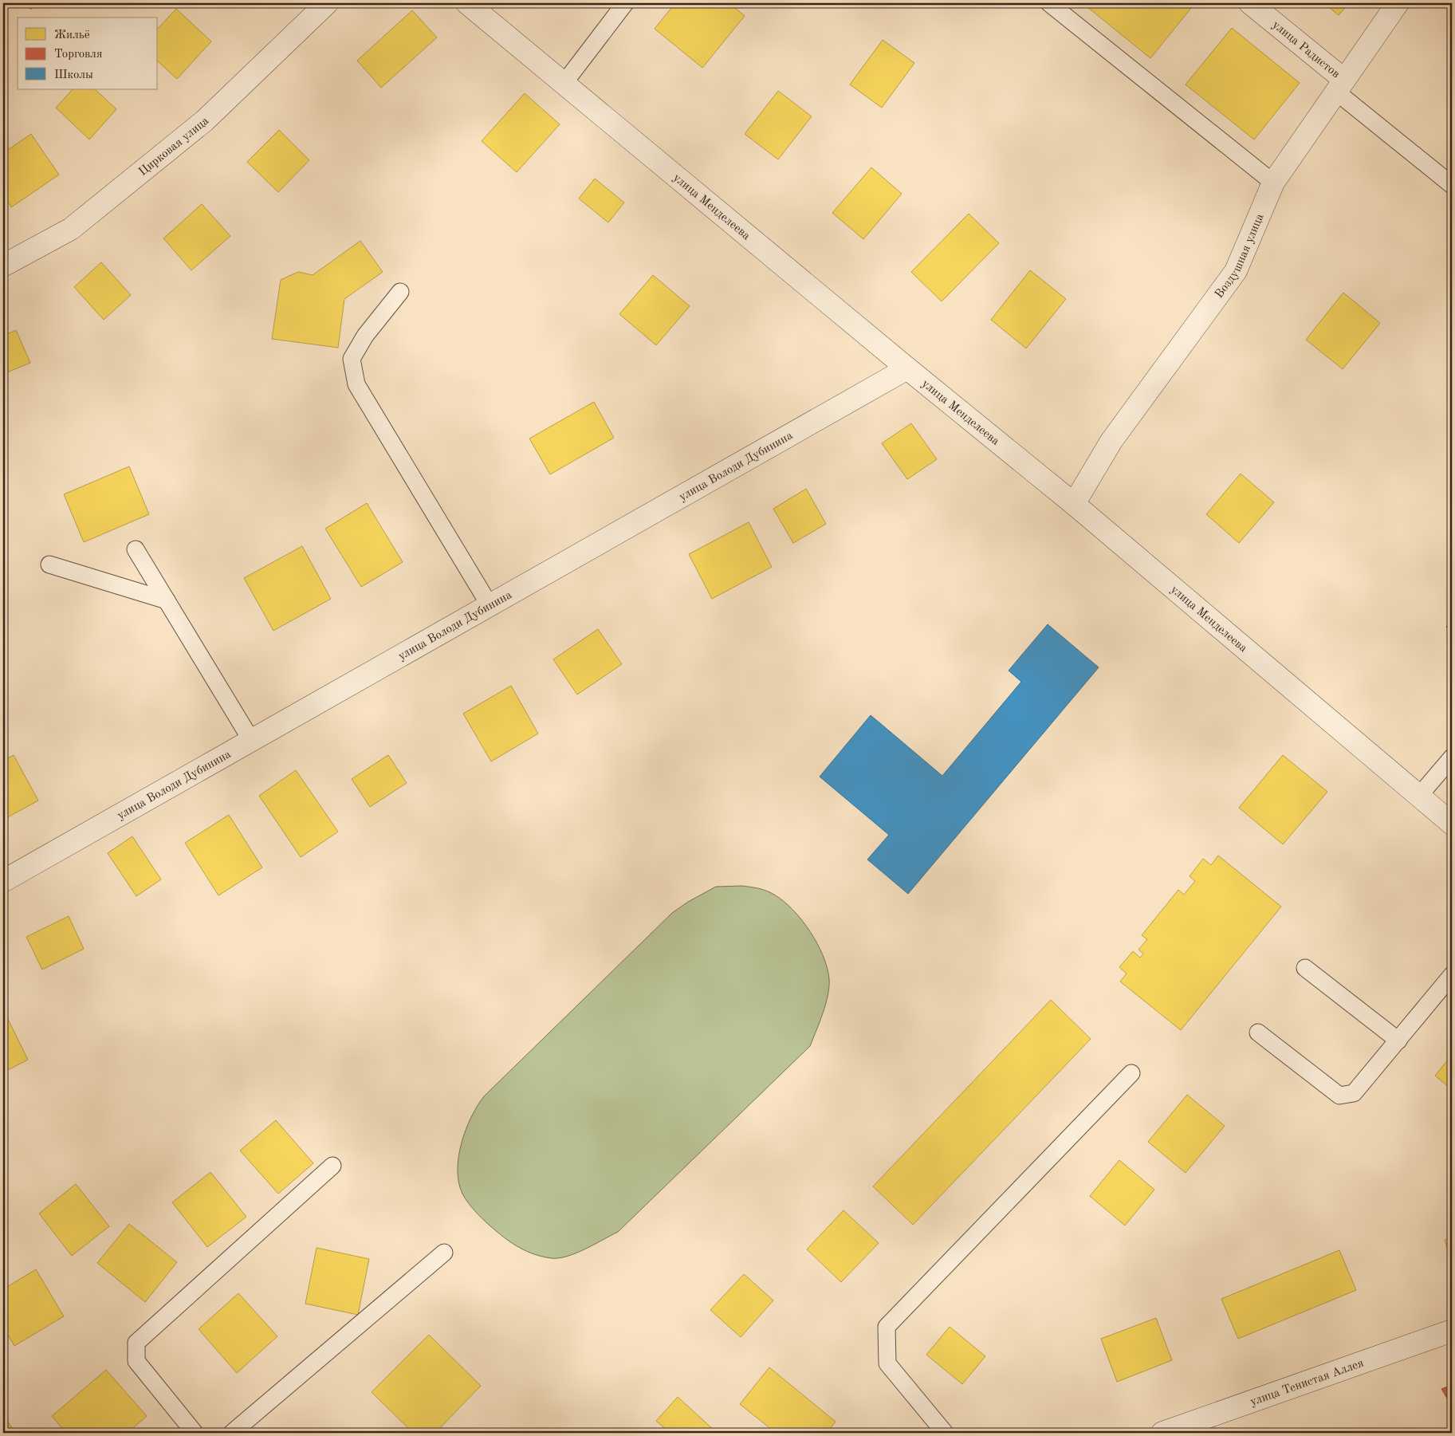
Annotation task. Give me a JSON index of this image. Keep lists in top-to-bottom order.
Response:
{
  "streets": {
    "street": [
      "улица Радистов",
      "Цирковая улица",
      "улица Менделеева",
      "Воздушная улица",
      "улица Володи Дубинина",
      "улица Тенистая Аллея"
    ]
  },
  "crossings": [
    ["улица Радистов", "Воздушная улица"],
    ["улица Менделеева", "Воздушная улица"],
    ["улица Менделеева", "улица Володи Дубинина"]
  ],
  "legend": ["Жильё", "Торговля", "Школы"]
}
